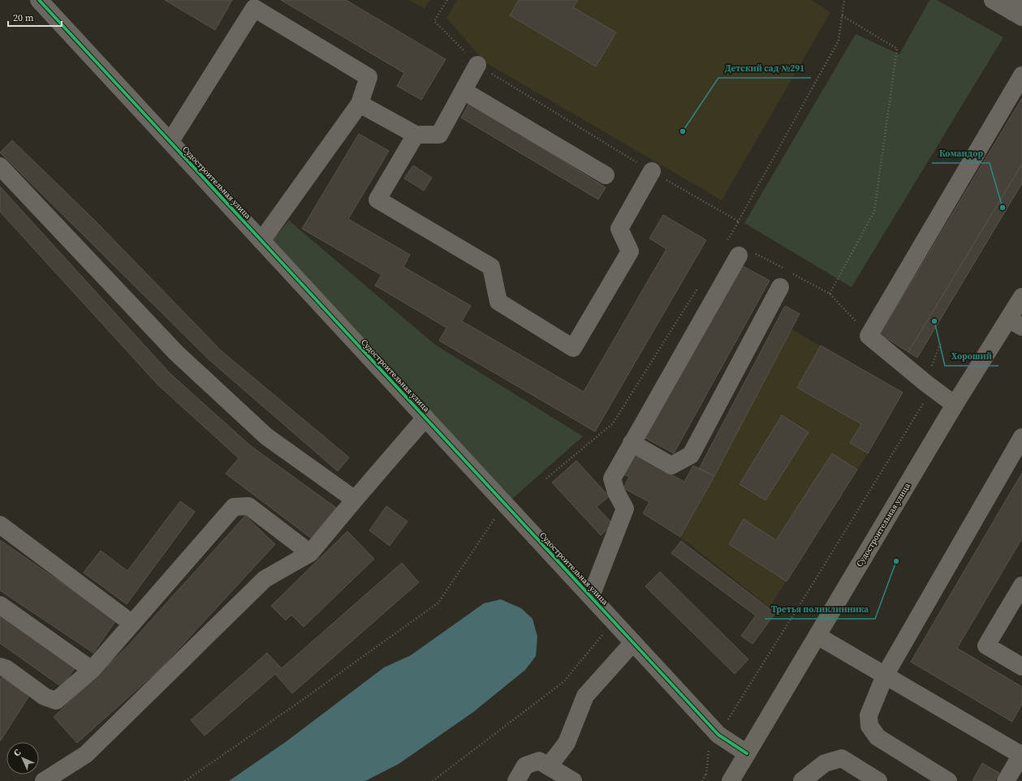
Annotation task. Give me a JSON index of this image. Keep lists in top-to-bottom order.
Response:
{
  "streets": {
    "main road": ["Судостроительная улица"]
  },
  "places": [
    "Детский сад №291",
    "Командор",
    "Хороший",
    "Третья поликлинника"
  ],
  "scale_bar": "20 m",
  "north": "top left"
}
